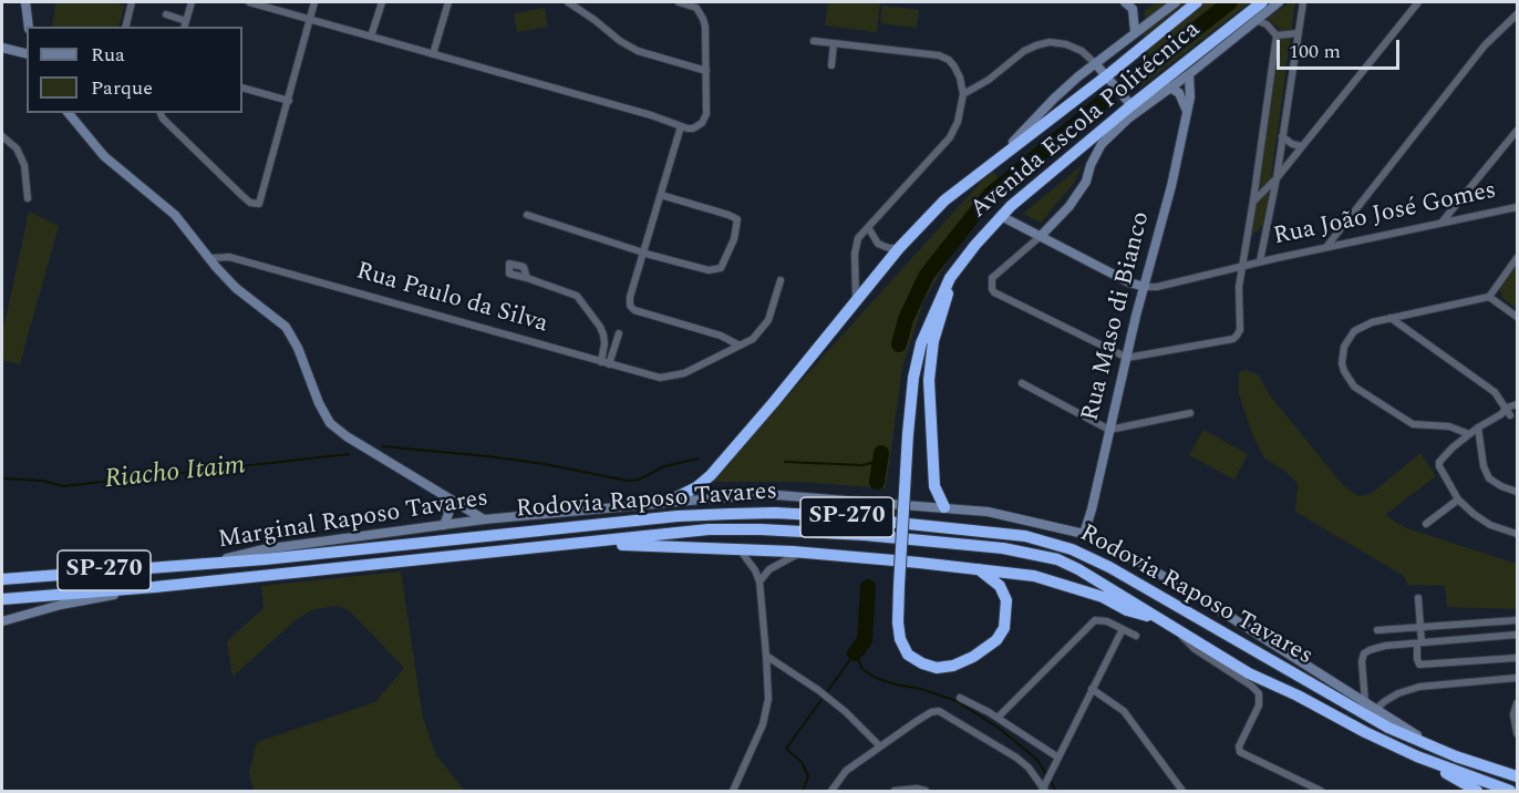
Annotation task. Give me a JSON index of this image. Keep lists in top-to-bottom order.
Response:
{
  "streets": {
    "highway": ["Avenida Escola Politécnica", "Rodovia Raposo Tavares", "SP-270"],
    "main road": ["Rua Maso di Bianco", "Marginal Raposo Tavares"],
    "street": ["Rua João José Gomes", "Rua Paulo da Silva"]
  },
  "crossings": [
    ["Avenida Escola Politécnica", "Marginal Raposo Tavares"],
    ["Rua João José Gomes", "Rua Maso di Bianco"],
    ["Rua Maso di Bianco", "Marginal Raposo Tavares"],
    ["Rodovia Raposo Tavares", "Marginal Raposo Tavares"]
  ],
  "water": ["Riacho Itaim"],
  "legend": ["Rua", "Parque"],
  "scale_bar": "100 m"
}
